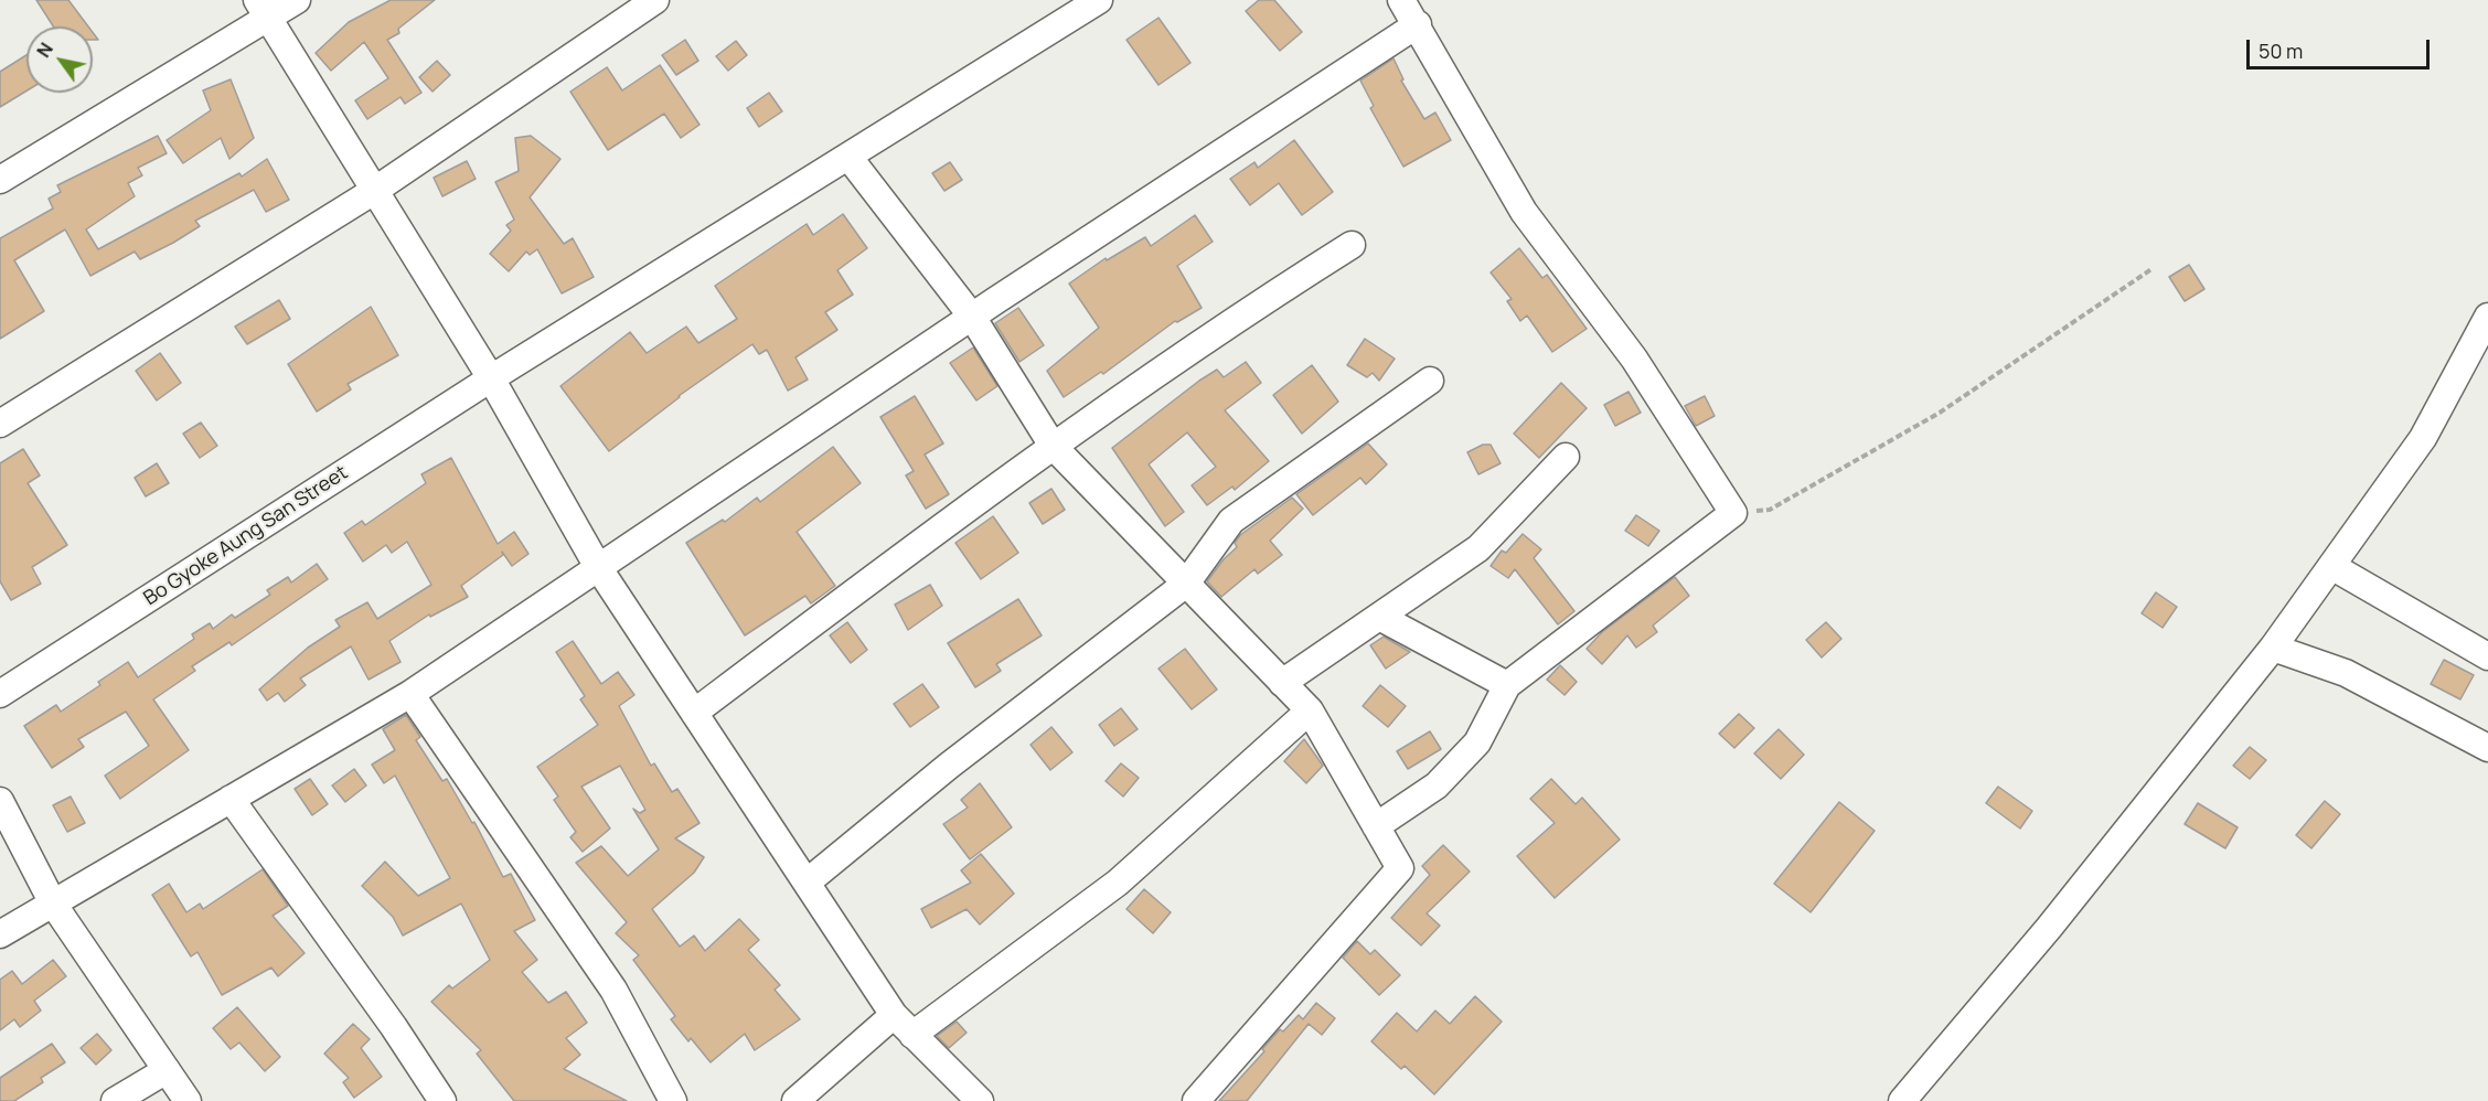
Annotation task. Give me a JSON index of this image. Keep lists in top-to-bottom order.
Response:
{
  "streets": {
    "street": ["Bo Gyoke Aung San Street"]
  },
  "scale_bar": "50 m",
  "north": "top left"
}
